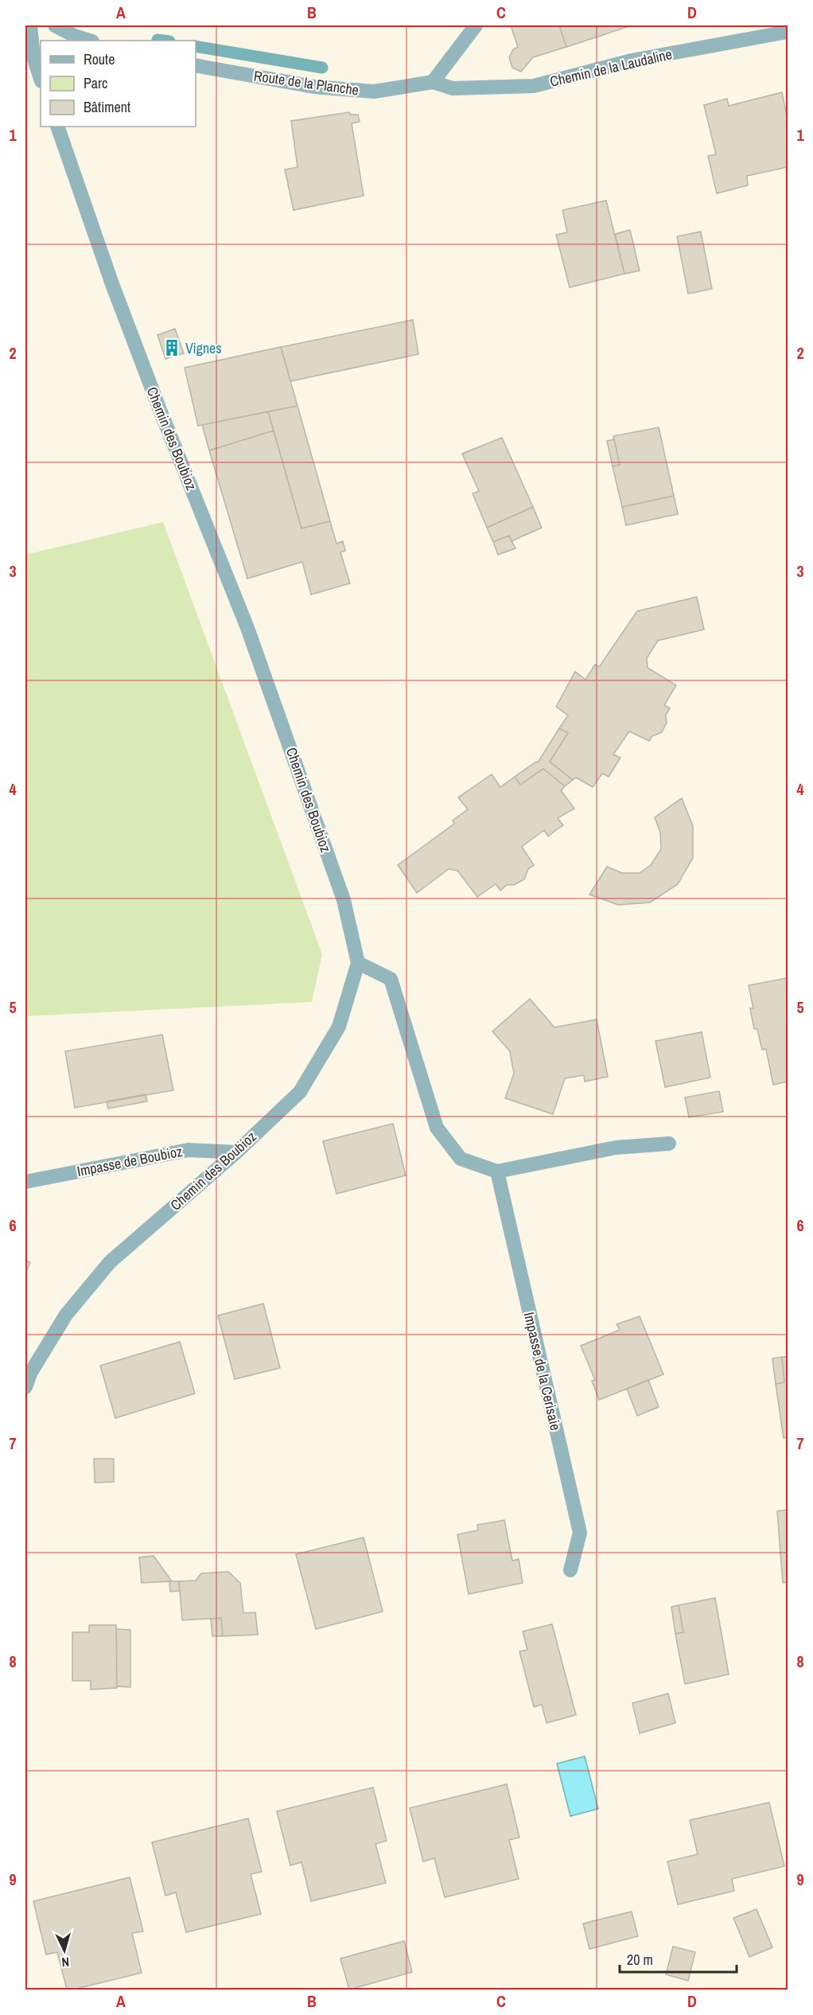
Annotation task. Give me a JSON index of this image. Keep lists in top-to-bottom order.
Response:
{
  "streets": {
    "street": [
      "Chemin de la Laudaline",
      "Route de la Planche",
      "Chemin des Boubioz",
      "Impasse de Boubioz",
      "Impasse de la Cerisaie"
    ]
  },
  "crossings": [
    ["Chemin de la Laudaline", "Route de la Planche"],
    ["Chemin des Boubioz", "Impasse de Boubioz"]
  ],
  "places": {
    "building": ["Vignes"]
  },
  "legend": ["Route", "Parc", "Bâtiment"],
  "scale_bar": "20 m",
  "north": "bottom",
  "grid": {
    "columns": [
      "A",
      "B",
      "C",
      "D"
    ],
    "rows": [
      "1",
      "2",
      "3",
      "4",
      "5",
      "6",
      "7",
      "8",
      "9"
    ]
  }
}
